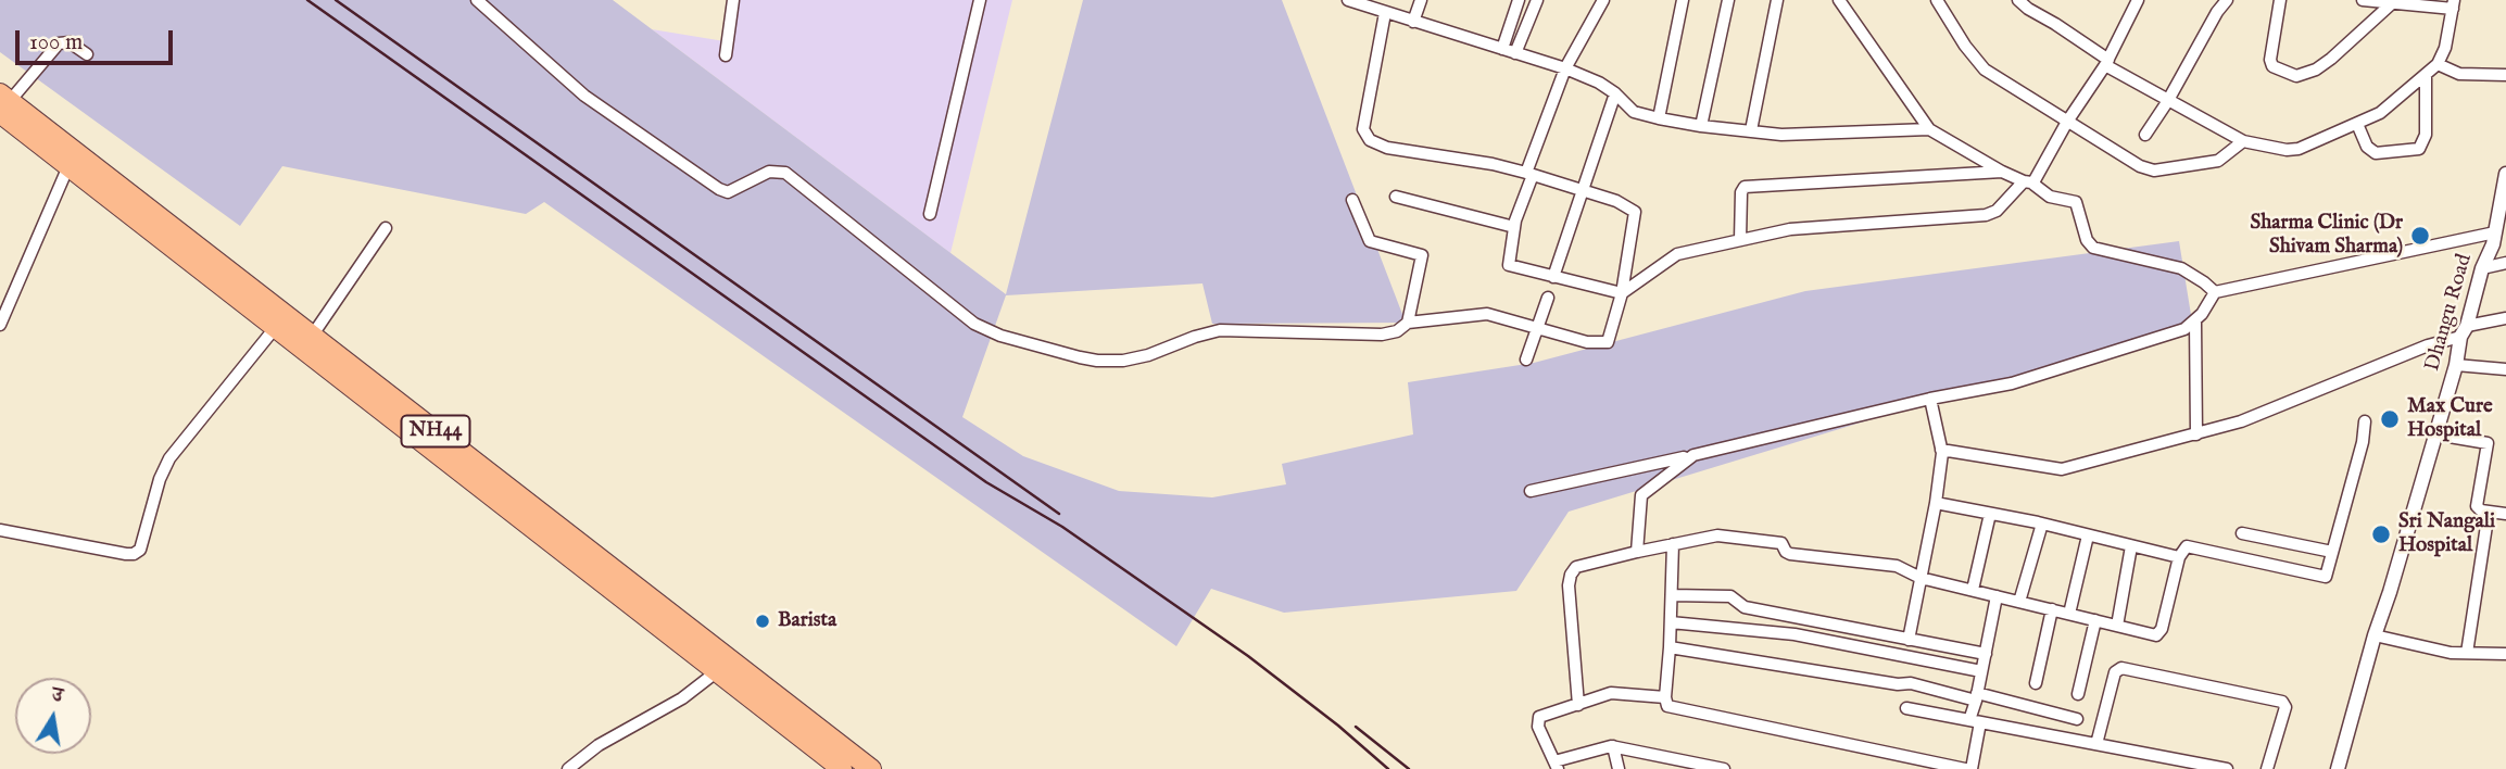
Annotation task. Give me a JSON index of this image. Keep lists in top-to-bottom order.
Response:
{
  "streets": {
    "highway": ["NH44"],
    "street": ["Dhangu Road"]
  },
  "places": [
    "Sharma Clinic (Dr Shivam Sharma)",
    "Max Cure Hospital",
    "Sri Nangali Hospital",
    "Barista"
  ],
  "scale_bar": "100 m",
  "north": "top"
}
